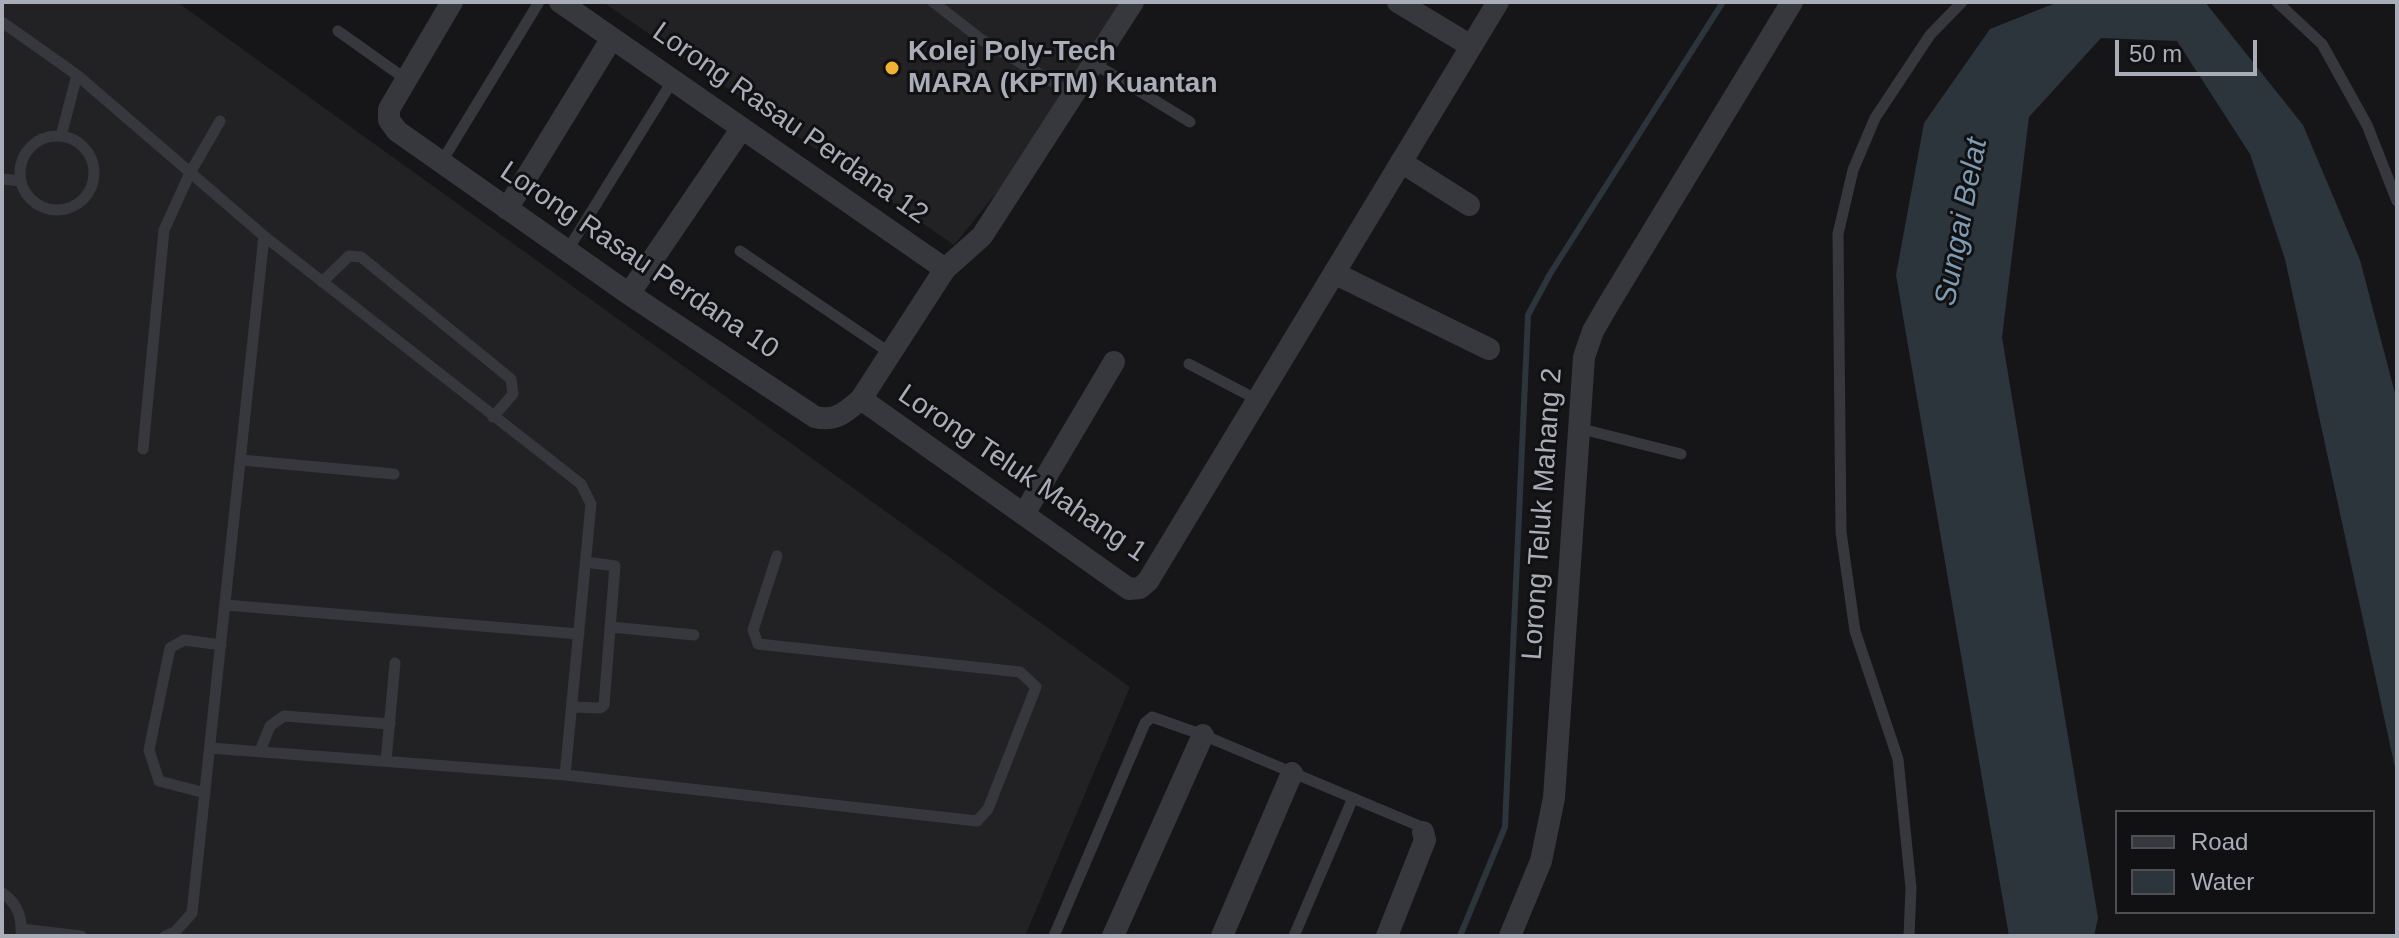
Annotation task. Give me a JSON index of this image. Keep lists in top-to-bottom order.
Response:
{
  "streets": {
    "street": [
      "Lorong Rasau Perdana 12",
      "Lorong Rasau Perdana 10",
      "Lorong Teluk Mahang 1",
      "Lorong Teluk Mahang 2"
    ]
  },
  "crossings": [
    ["Lorong Rasau Perdana 12", "Lorong Teluk Mahang 1"],
    ["Lorong Rasau Perdana 10", "Lorong Teluk Mahang 1"]
  ],
  "water": ["Sungai Belat"],
  "places": ["Kolej Poly-Tech MARA (KPTM) Kuantan"],
  "legend": ["Road", "Water"],
  "scale_bar": "50 m"
}
